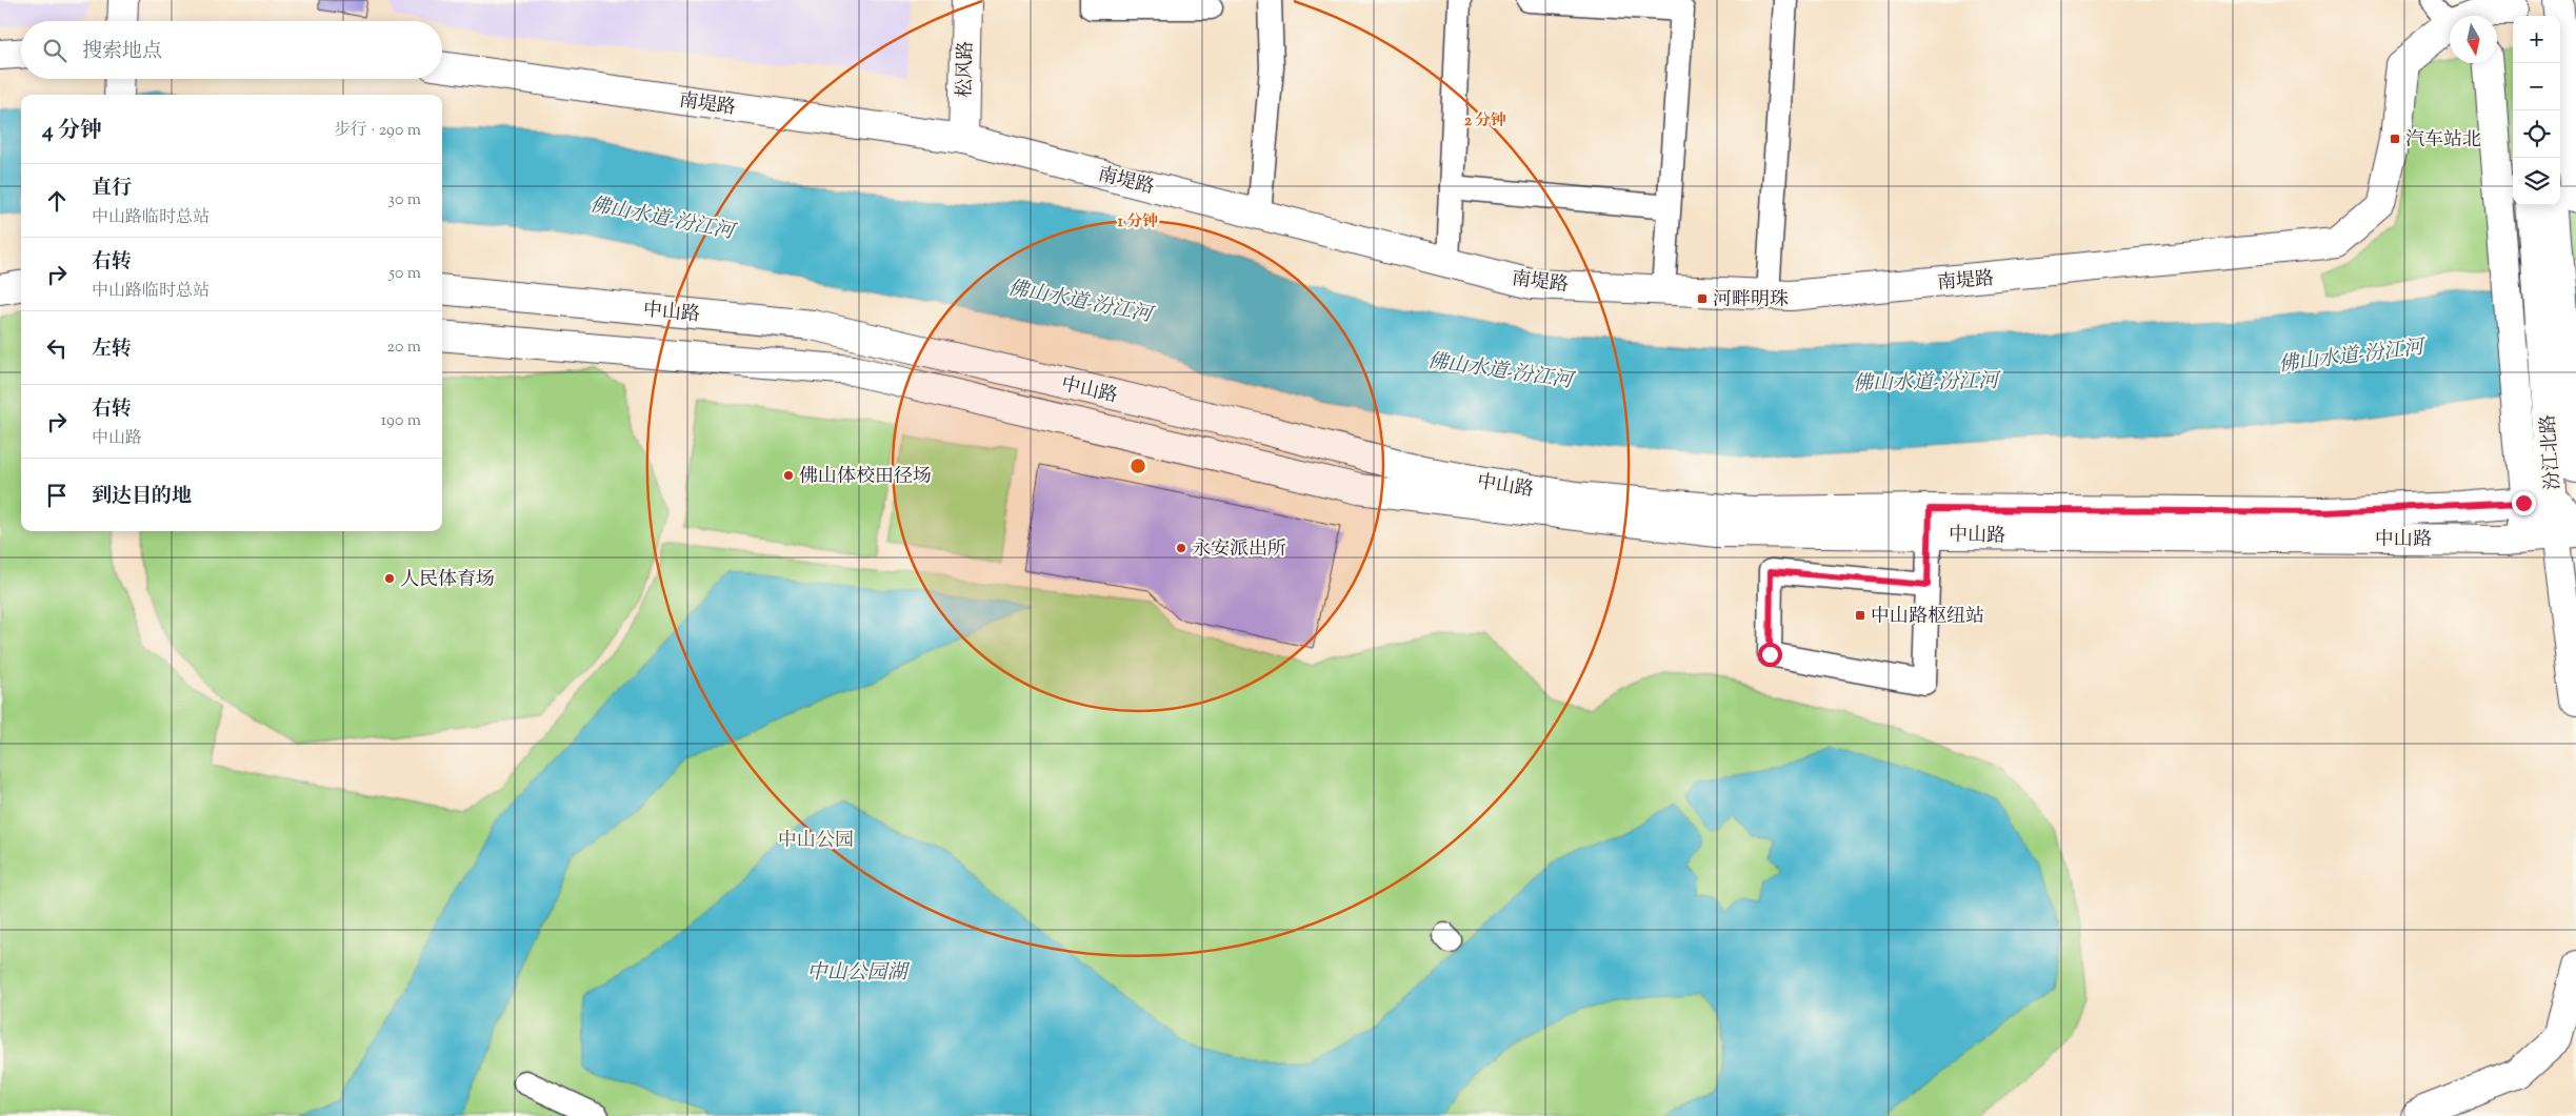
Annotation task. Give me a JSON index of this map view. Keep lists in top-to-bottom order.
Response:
{
  "streets": {
    "street": [
      "松风路",
      "南堤路",
      "中山路",
      "汾江北路"
    ]
  },
  "crossings": [
    ["松风路", "南堤路"],
    ["中山路", "汾江北路"]
  ],
  "water": ["佛山水道-汾江河", "中山公园湖"],
  "parks": ["中山公园"],
  "places": {
    "transit": ["汽车站北", "河畔明珠", "中山路枢纽站"],
    "other": ["佛山体校田径场", "永安派出所", "人民体育场"]
  },
  "north": "bottom",
  "page": {
    "map_buttons": ["+", "−"],
    "search": "搜索地点",
    "heading": ["4 分钟", "步行 · 290 m"],
    "list": [
      ["直行", "中山路临时总站", "30 m"],
      ["右转", "中山路临时总站", "50 m"],
      ["左转", "20 m"],
      ["右转", "中山路", "190 m"],
      "到达目的地"
    ]
  },
  "rings": ["2 分钟", "1 分钟"]
}
